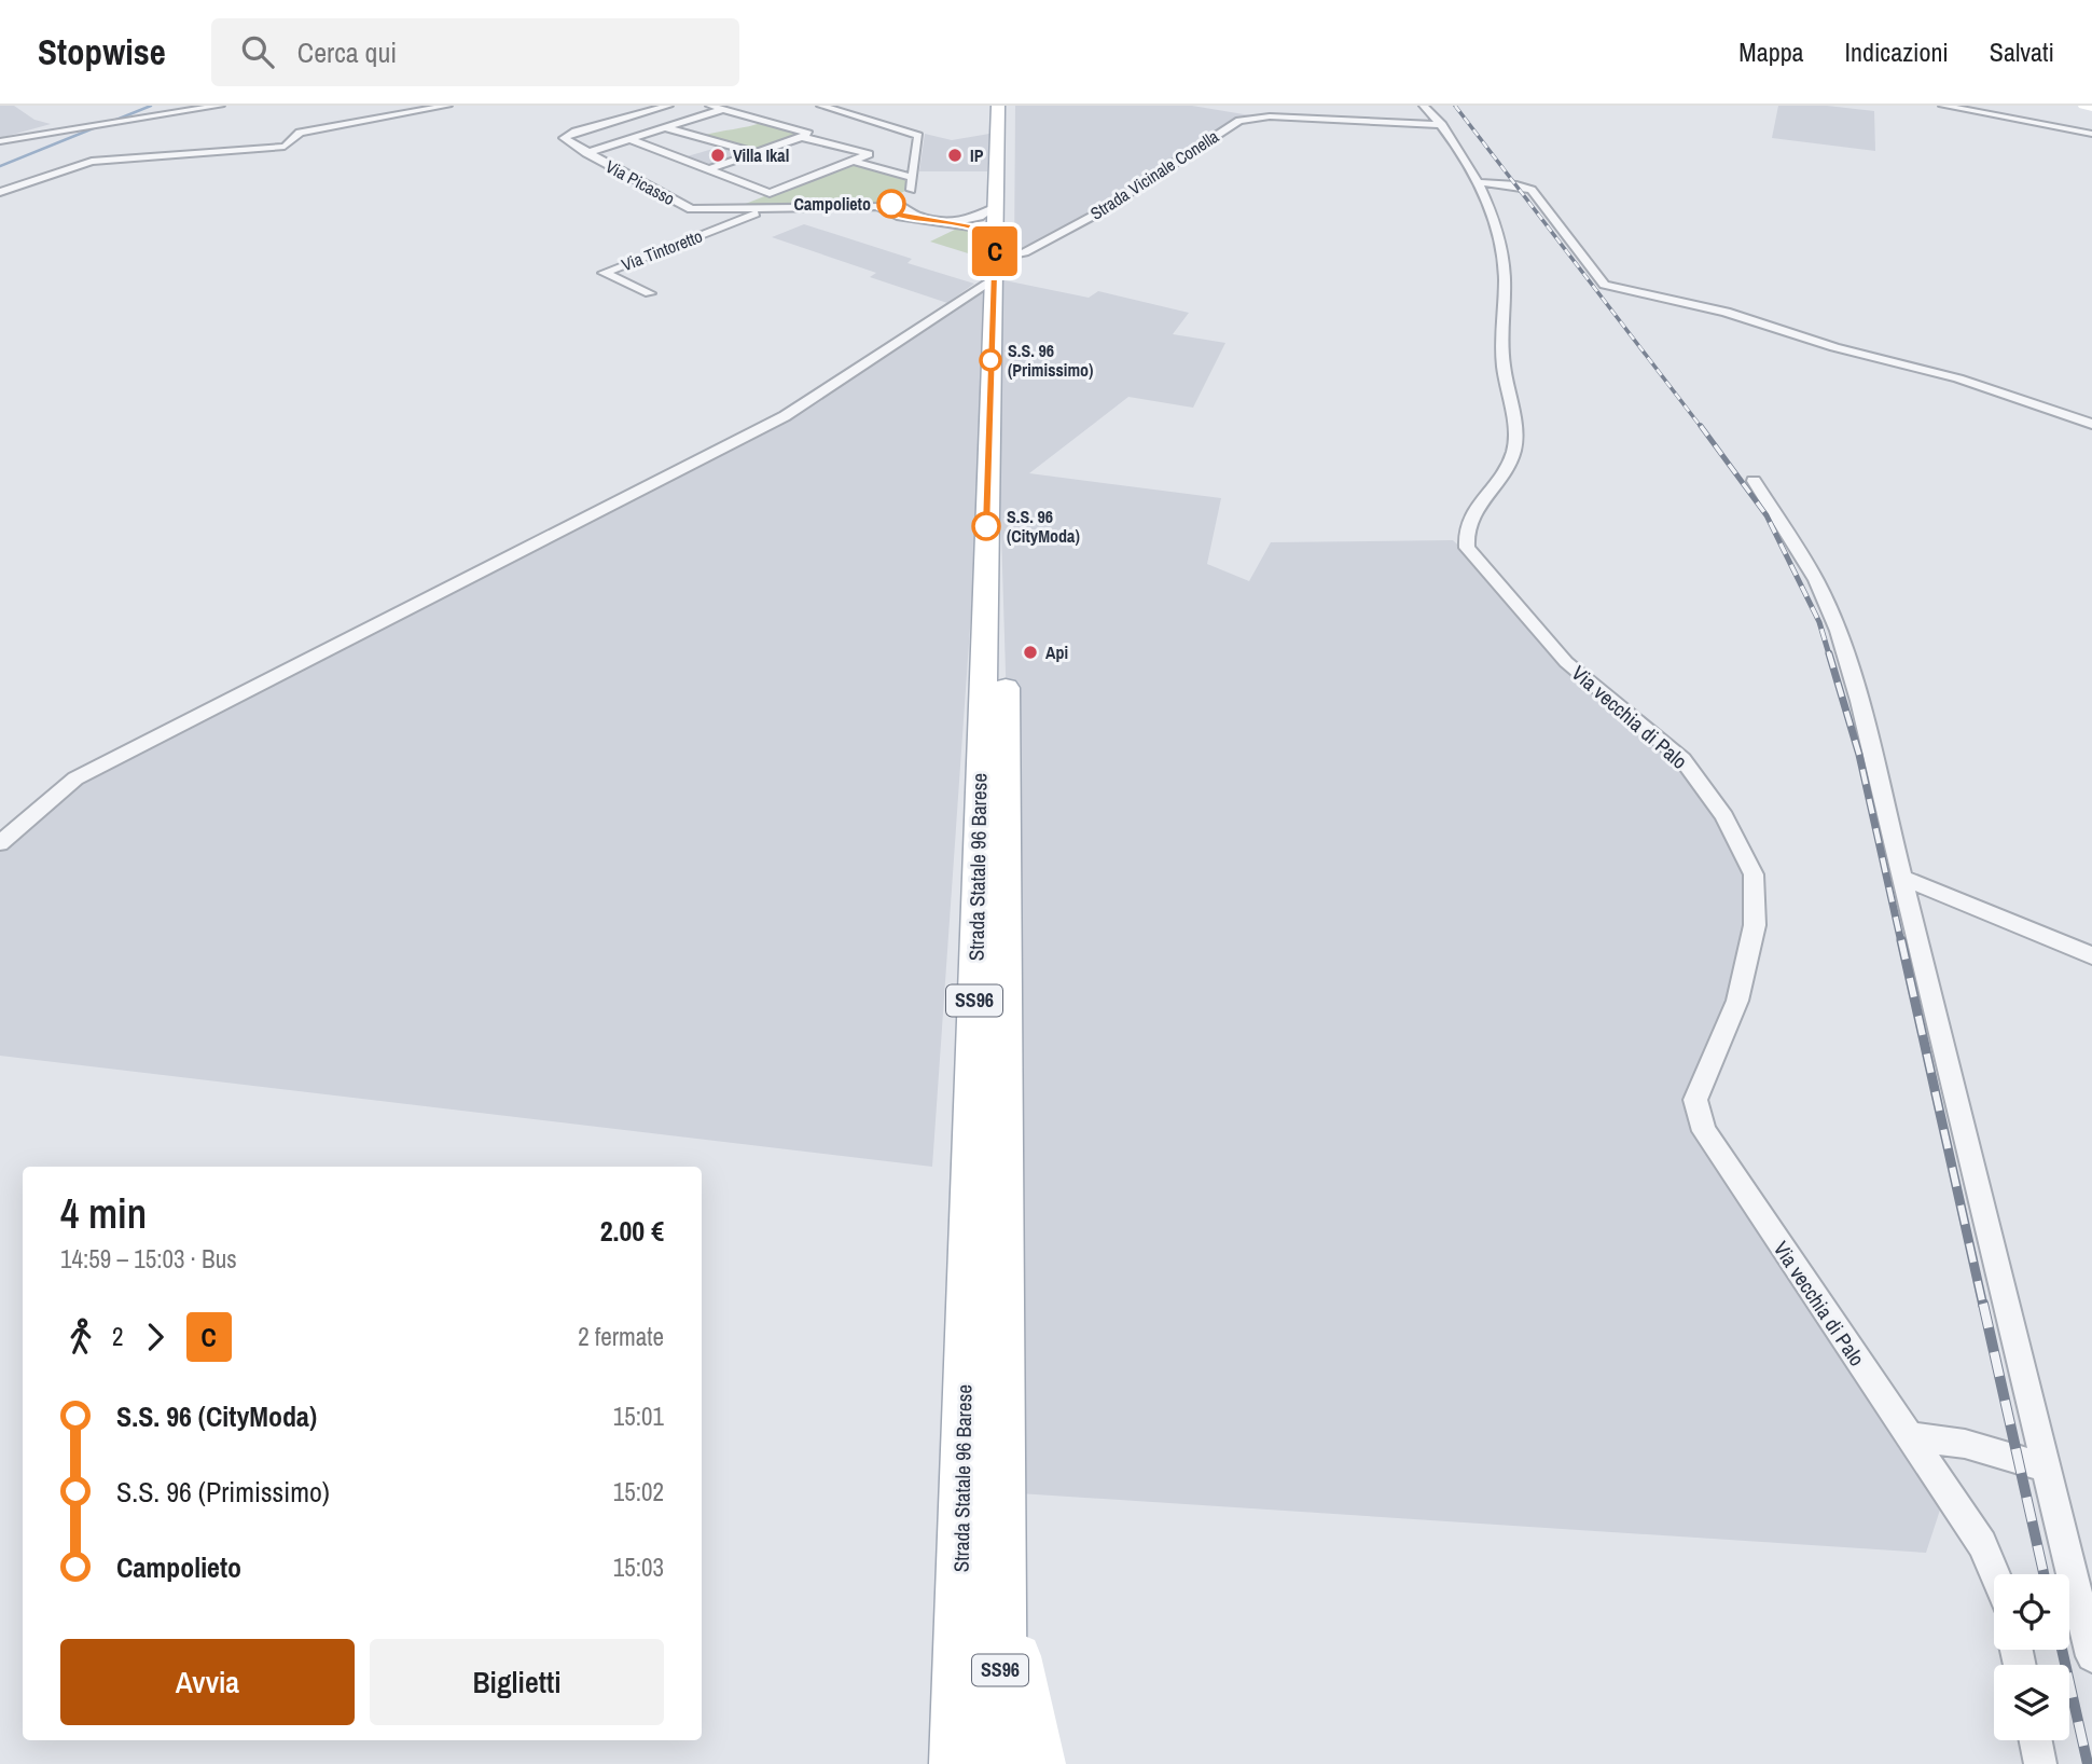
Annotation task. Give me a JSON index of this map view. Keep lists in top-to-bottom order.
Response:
{
  "streets": {
    "main road": ["Strada Statale 96 Barese", "SS96"],
    "street": [
      "Strada Vicinale Conella",
      "Via Picasso",
      "Via Tintoretto",
      "Via vecchia di Palo"
    ]
  },
  "crossings": [
    ["Strada Vicinale Conella", "Via Picasso"],
    ["Strada Vicinale Conella", "Via vecchia di Palo"],
    ["Strada Vicinale Conella", "Strada Statale 96 Barese"],
    ["Via Picasso", "Via Tintoretto"],
    ["Via Picasso", "Strada Statale 96 Barese"]
  ],
  "places": [
    "Villa Ikal",
    "IP",
    "Campolieto",
    "S.S. 96 (Primissimo)",
    "S.S. 96 (CityModa)",
    "Api"
  ],
  "lines": ["bus line C"],
  "page": {
    "header": "Stopwise",
    "search": "Cerca qui",
    "nav": ["Mappa", "Indicazioni", "Salvati"],
    "on_map": "C",
    "heading": ["4 min", "14:59 – 15:03 · Bus", "2.00 €"],
    "legs": ["2", "C", "2 fermate"],
    "list": [
      {
        "name": "S.S. 96 (CityModa)",
        "value": "15:01"
      },
      {
        "name": "S.S. 96 (Primissimo)",
        "value": "15:02"
      },
      {
        "name": "Campolieto",
        "value": "15:03"
      }
    ],
    "buttons": ["Avvia", "Biglietti"]
  }
}
